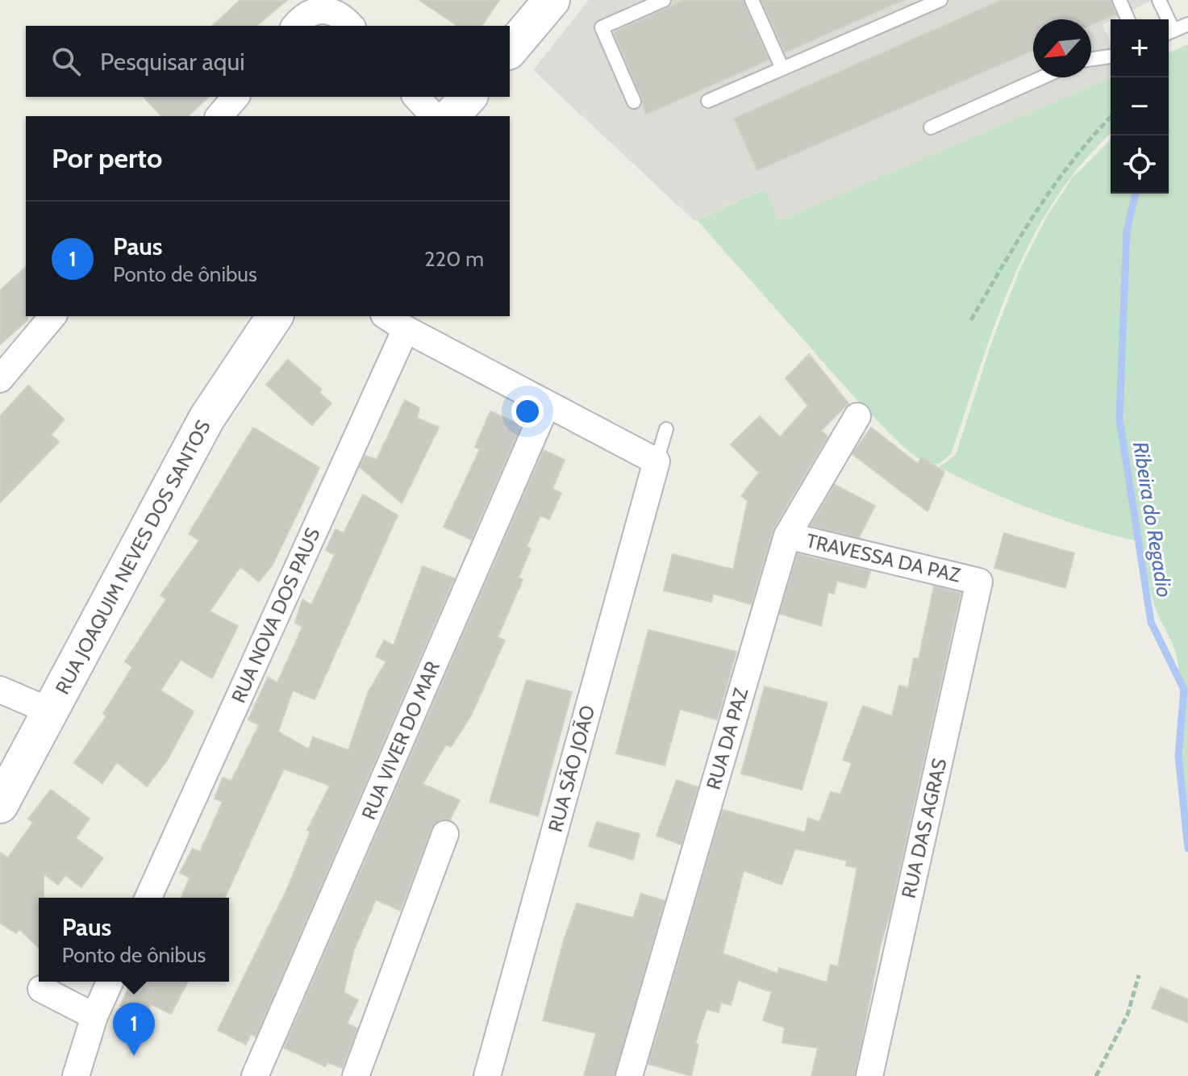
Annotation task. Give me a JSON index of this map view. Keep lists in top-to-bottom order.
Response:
{
  "streets": {
    "street": [
      "RUA JOAQUIM NEVES DOS SANTOS",
      "TRAVESSA DA PAZ",
      "RUA NOVA DOS PAUS",
      "RUA DA PAZ",
      "RUA VIVER DO MAR",
      "RUA SÃO JOÃO",
      "RUA DAS AGRAS"
    ]
  },
  "crossings": [
    ["TRAVESSA DA PAZ", "RUA DA PAZ"],
    ["TRAVESSA DA PAZ", "RUA DAS AGRAS"]
  ],
  "water": ["Ribeira do Regadio"],
  "north": "bottom left",
  "page": {
    "map_buttons": ["+", "−"],
    "search": "Pesquisar aqui",
    "heading": "Por perto",
    "list": [
      {
        "mark": "1",
        "name": "Paus",
        "note": "Ponto de ônibus",
        "value": "220 m"
      }
    ],
    "popup": ["Paus", "Ponto de ônibus"],
    "pins": "1"
  }
}
